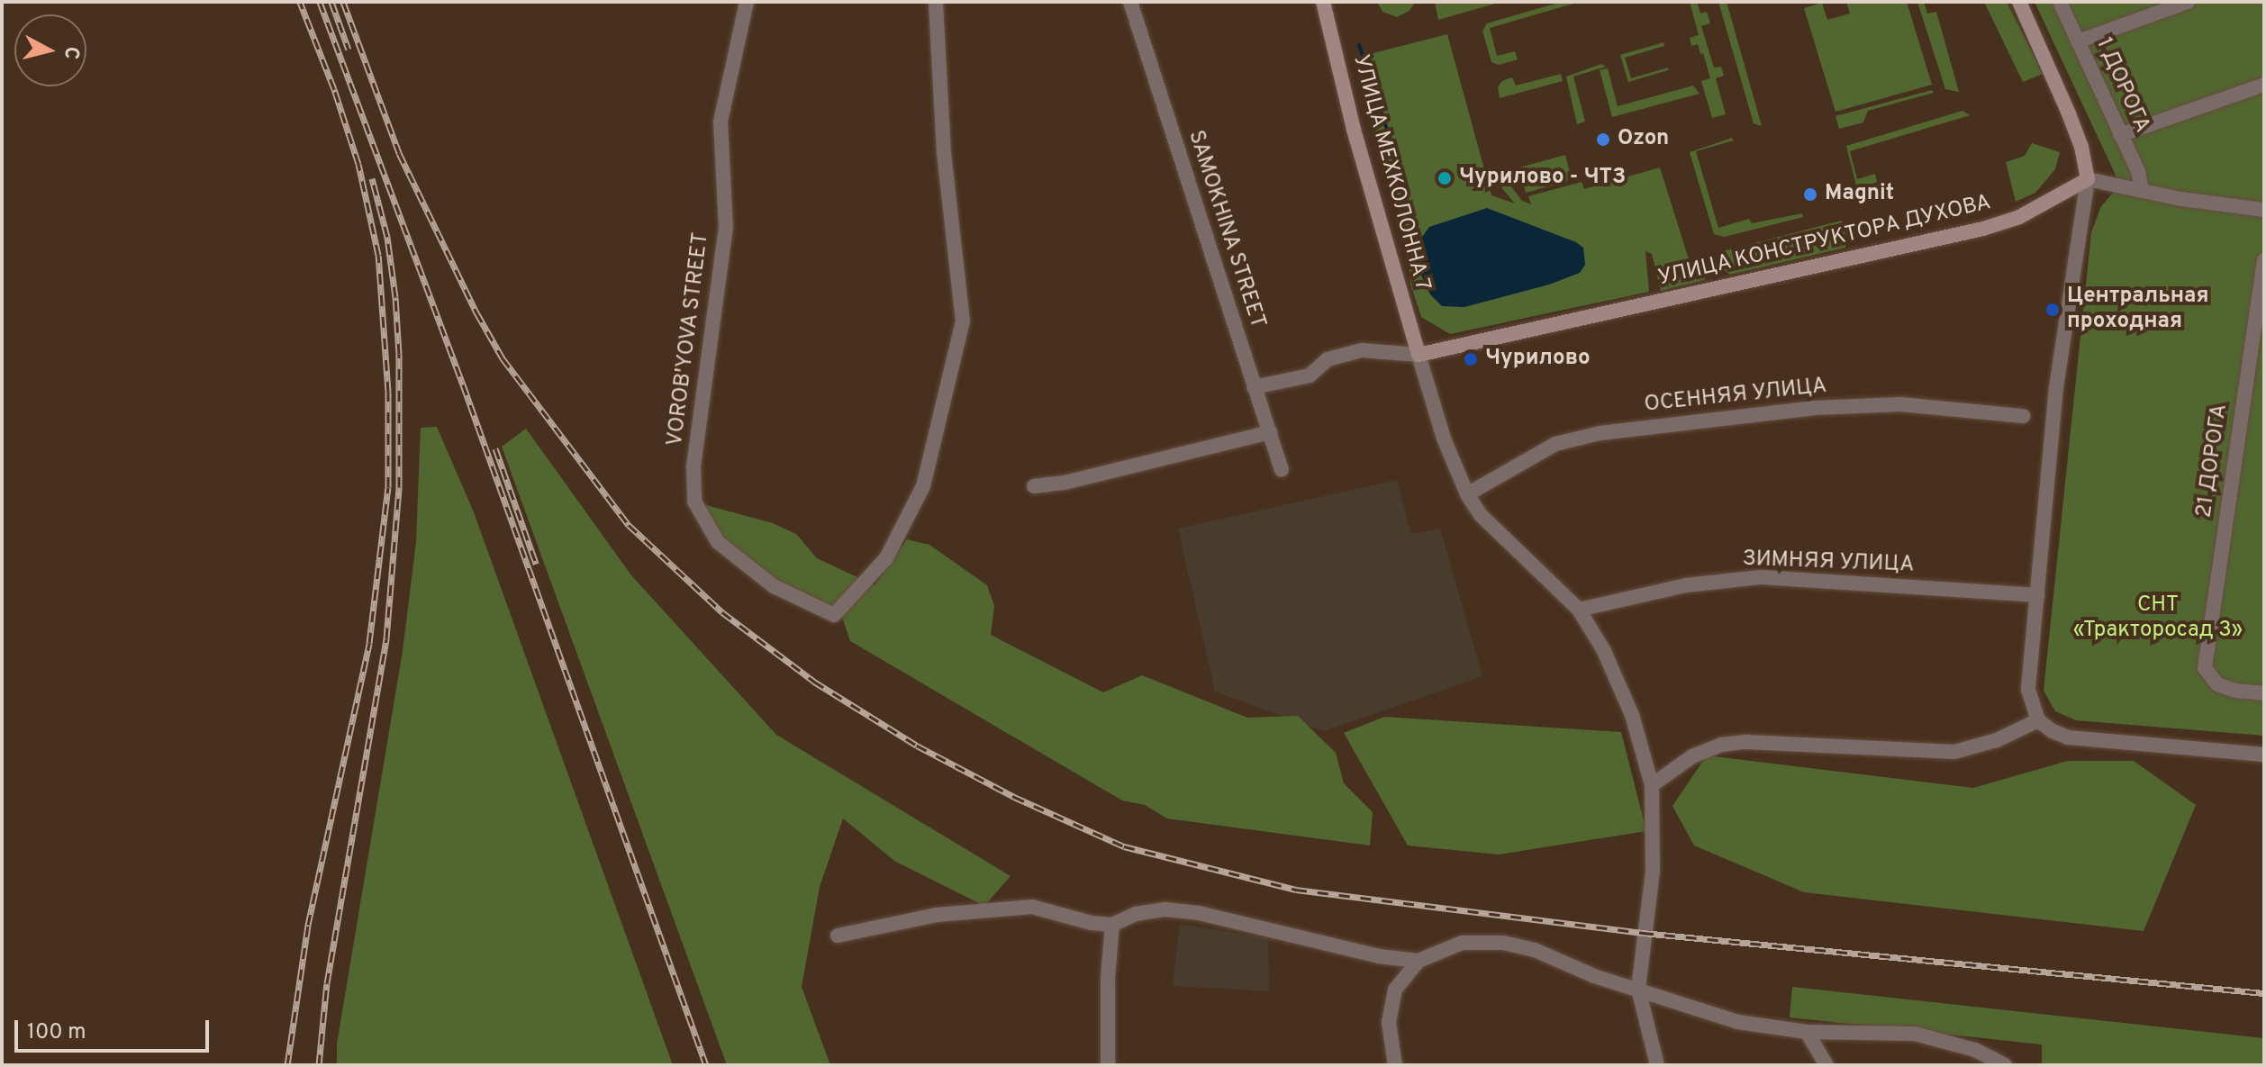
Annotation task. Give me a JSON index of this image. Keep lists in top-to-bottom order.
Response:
{
  "streets": {
    "street": [
      "1 ДОРОГА",
      "УЛИЦА МЕХКОЛОННА 7",
      "SAMOKHINA STREET",
      "УЛИЦА КОНСТРУКТОРА ДУХОВА",
      "VOROB'YOVA STREET",
      "ОСЕННЯЯ УЛИЦА",
      "21 ДОРОГА",
      "ЗИМНЯЯ УЛИЦА"
    ]
  },
  "crossings": [
    ["УЛИЦА МЕХКОЛОННА 7", "УЛИЦА КОНСТРУКТОРА ДУХОВА"]
  ],
  "parks": ["СНТ «Тракторосад 3»"],
  "places": [
    "Ozon",
    "Чурилово - ЧТЗ",
    "Magnit",
    "Центральная проходная",
    "Чурилово"
  ],
  "scale_bar": "100 m",
  "north": "right"
}
